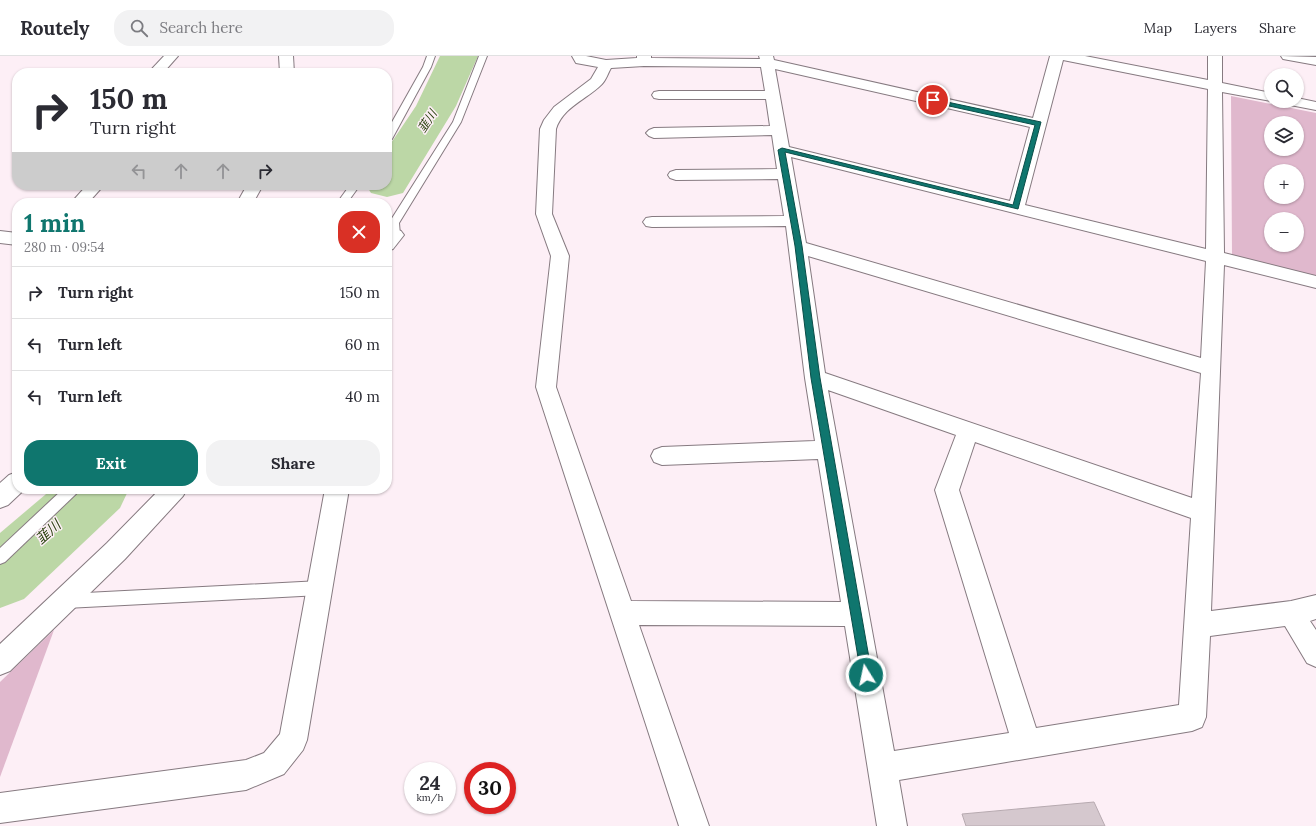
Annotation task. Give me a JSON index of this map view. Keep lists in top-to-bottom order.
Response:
{
  "water": ["韮川"],
  "page": {
    "header": "Routely",
    "search": "Search here",
    "nav": ["Map", "Layers", "Share"],
    "map_buttons": ["+", "−"],
    "turn": ["150 m", "Turn right"],
    "heading": ["1 min", "280 m · 09:54"],
    "list": [
      {
        "name": "Turn right",
        "value": "150 m"
      },
      {
        "name": "Turn left",
        "value": "60 m"
      },
      {
        "name": "Turn left",
        "value": "40 m"
      }
    ],
    "buttons": ["Exit", "Share"],
    "speed": "24 km/h",
    "limit": "30"
  }
}
